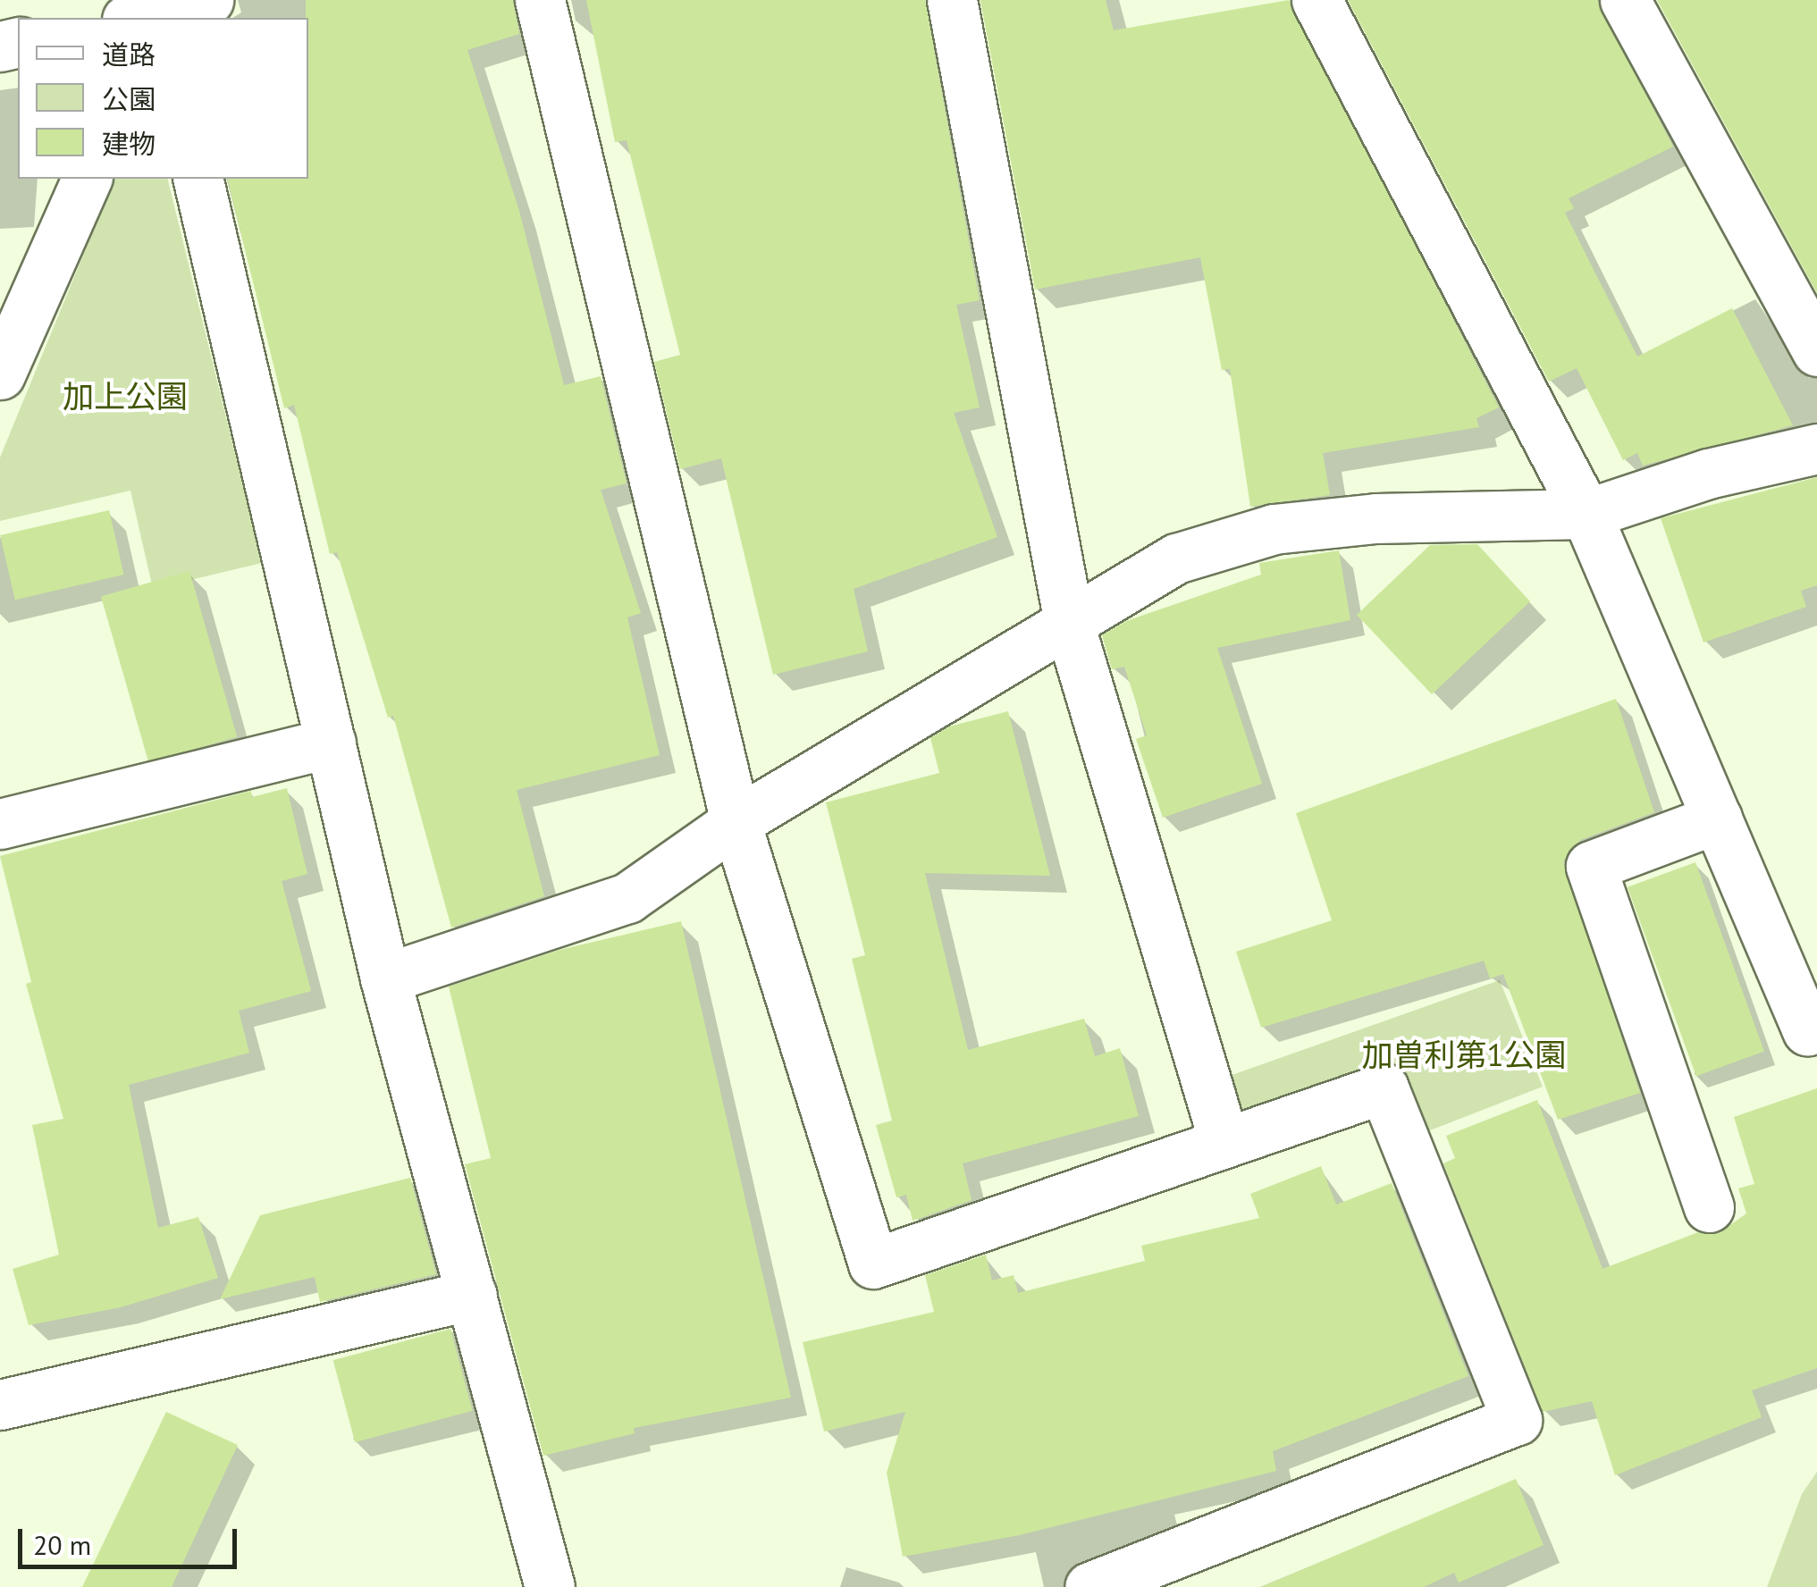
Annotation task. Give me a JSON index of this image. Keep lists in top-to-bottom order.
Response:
{
  "parks": ["加上公園", "加曽利第1公園"],
  "legend": ["道路", "公園", "建物"],
  "scale_bar": "20 m"
}
